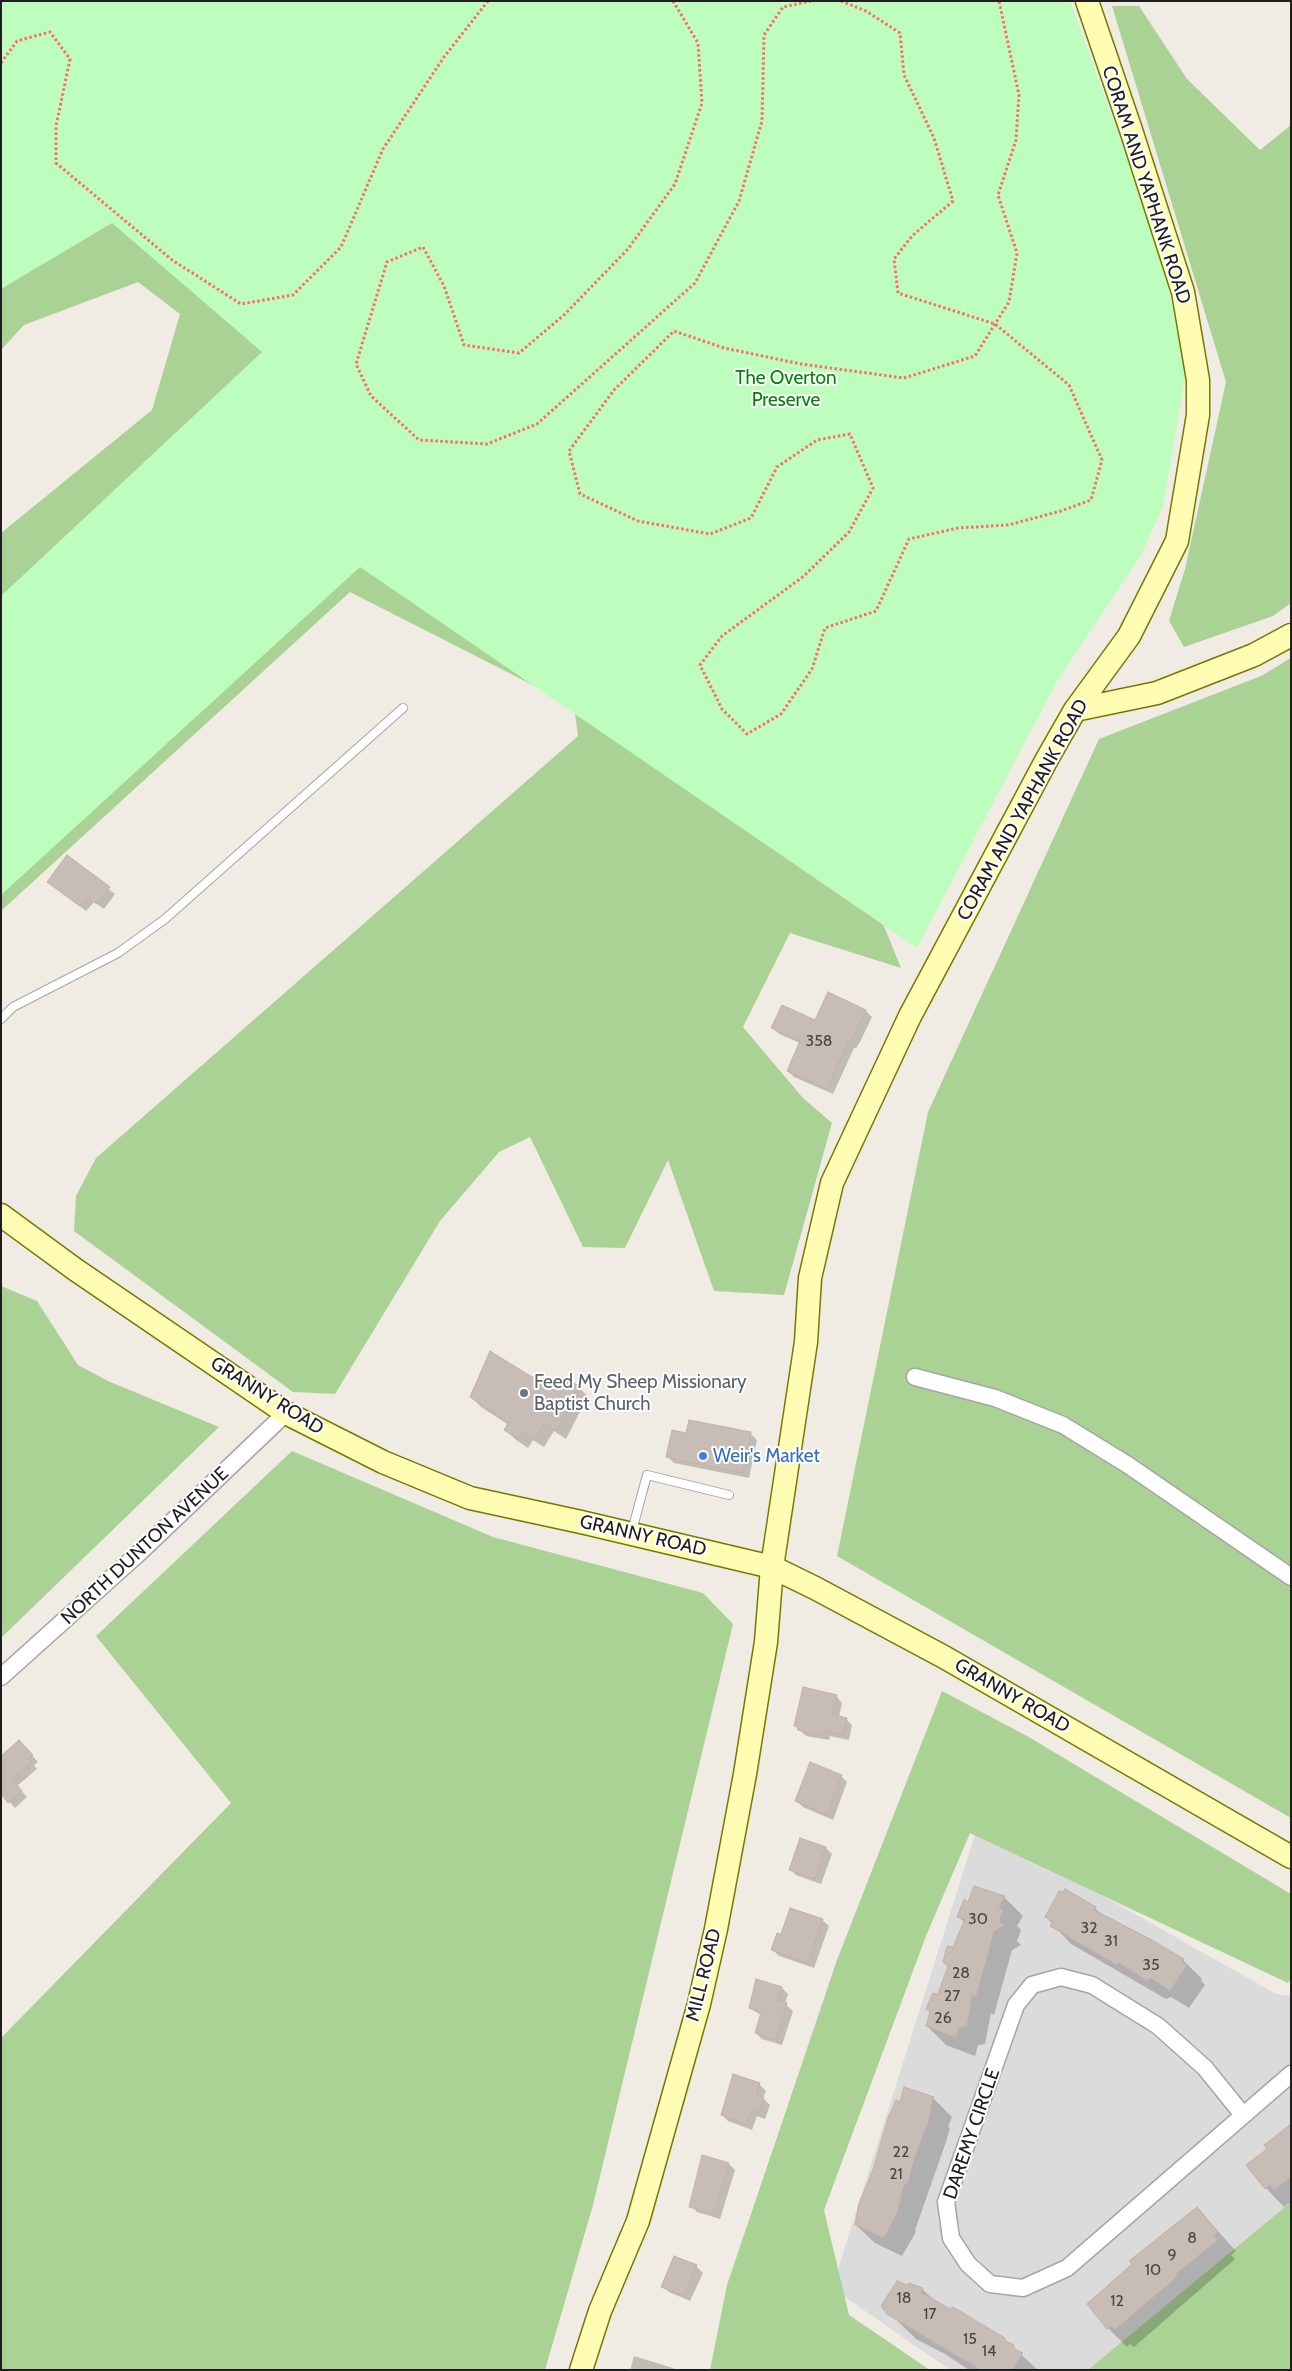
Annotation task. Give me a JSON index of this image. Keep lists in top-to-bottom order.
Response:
{
  "streets": {
    "main road": ["CORAM AND YAPHANK ROAD", "GRANNY ROAD", "MILL ROAD"],
    "street": ["NORTH DUNTON AVENUE", "DAREMY CIRCLE"]
  },
  "crossings": [
    ["CORAM AND YAPHANK ROAD", "GRANNY ROAD"],
    ["CORAM AND YAPHANK ROAD", "MILL ROAD"],
    ["GRANNY ROAD", "NORTH DUNTON AVENUE"],
    ["GRANNY ROAD", "MILL ROAD"]
  ],
  "parks": ["The Overton Preserve"],
  "places": ["Feed My Sheep Missionary Baptist Church", "Weir's Market"],
  "house_numbers": [
    "358",
    "30",
    "32",
    "31",
    "35",
    "28",
    "27",
    "26",
    "22",
    "21",
    "8",
    "9",
    "10",
    "18",
    "12",
    "17",
    "15",
    "14"
  ]
}
